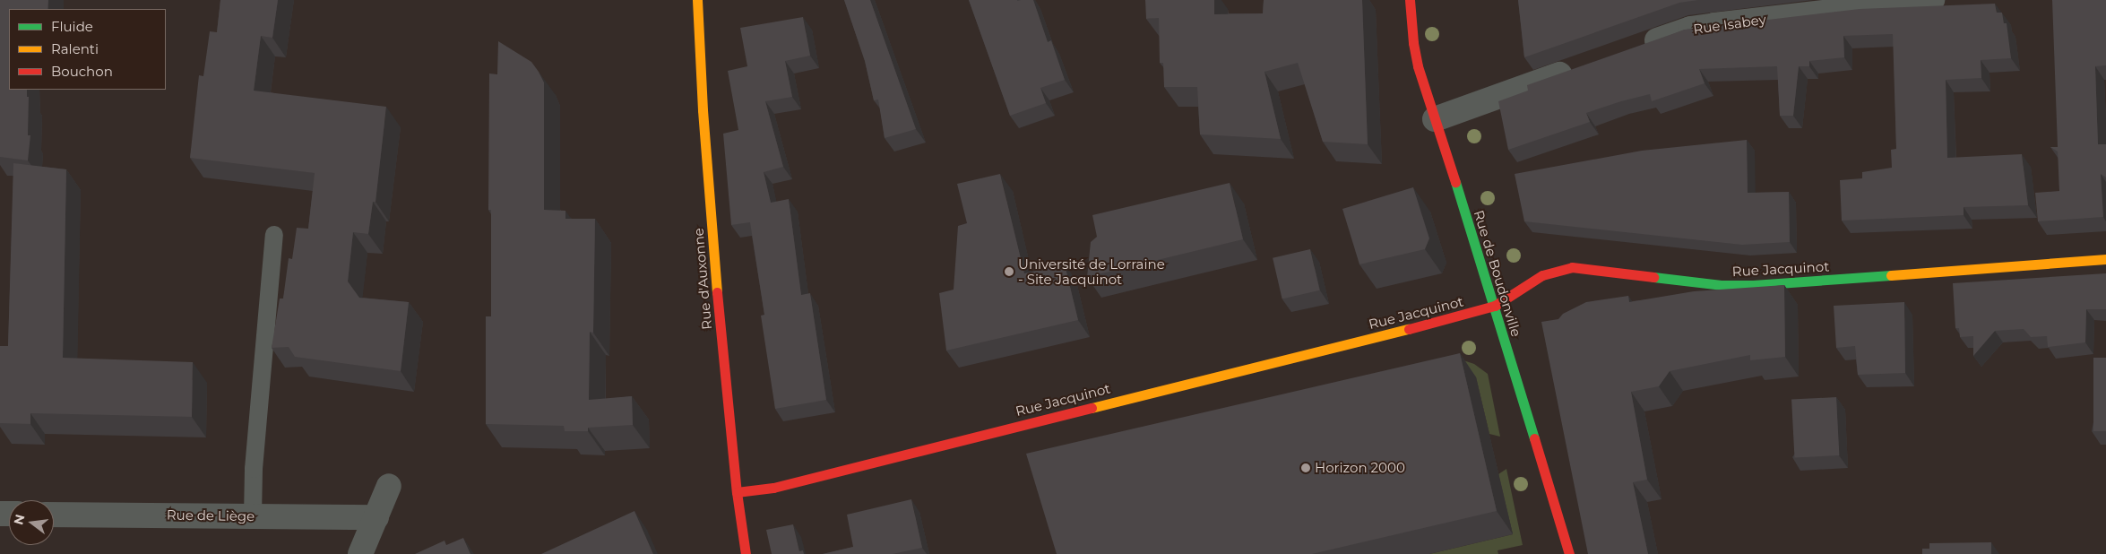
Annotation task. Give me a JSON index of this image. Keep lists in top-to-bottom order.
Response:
{
  "streets": {
    "street": [
      "Rue Isabey",
      "Rue Jacquinot",
      "Rue de Boudonville",
      "Rue d'Auxonne",
      "Rue de Liège"
    ]
  },
  "crossings": [
    ["Rue Jacquinot", "Rue de Boudonville"],
    ["Rue Jacquinot", "Rue d'Auxonne"]
  ],
  "places": ["Université de Lorraine - Site Jacquinot", "Horizon 2000"],
  "legend": ["Fluide", "Ralenti", "Bouchon"],
  "north": "left"
}
